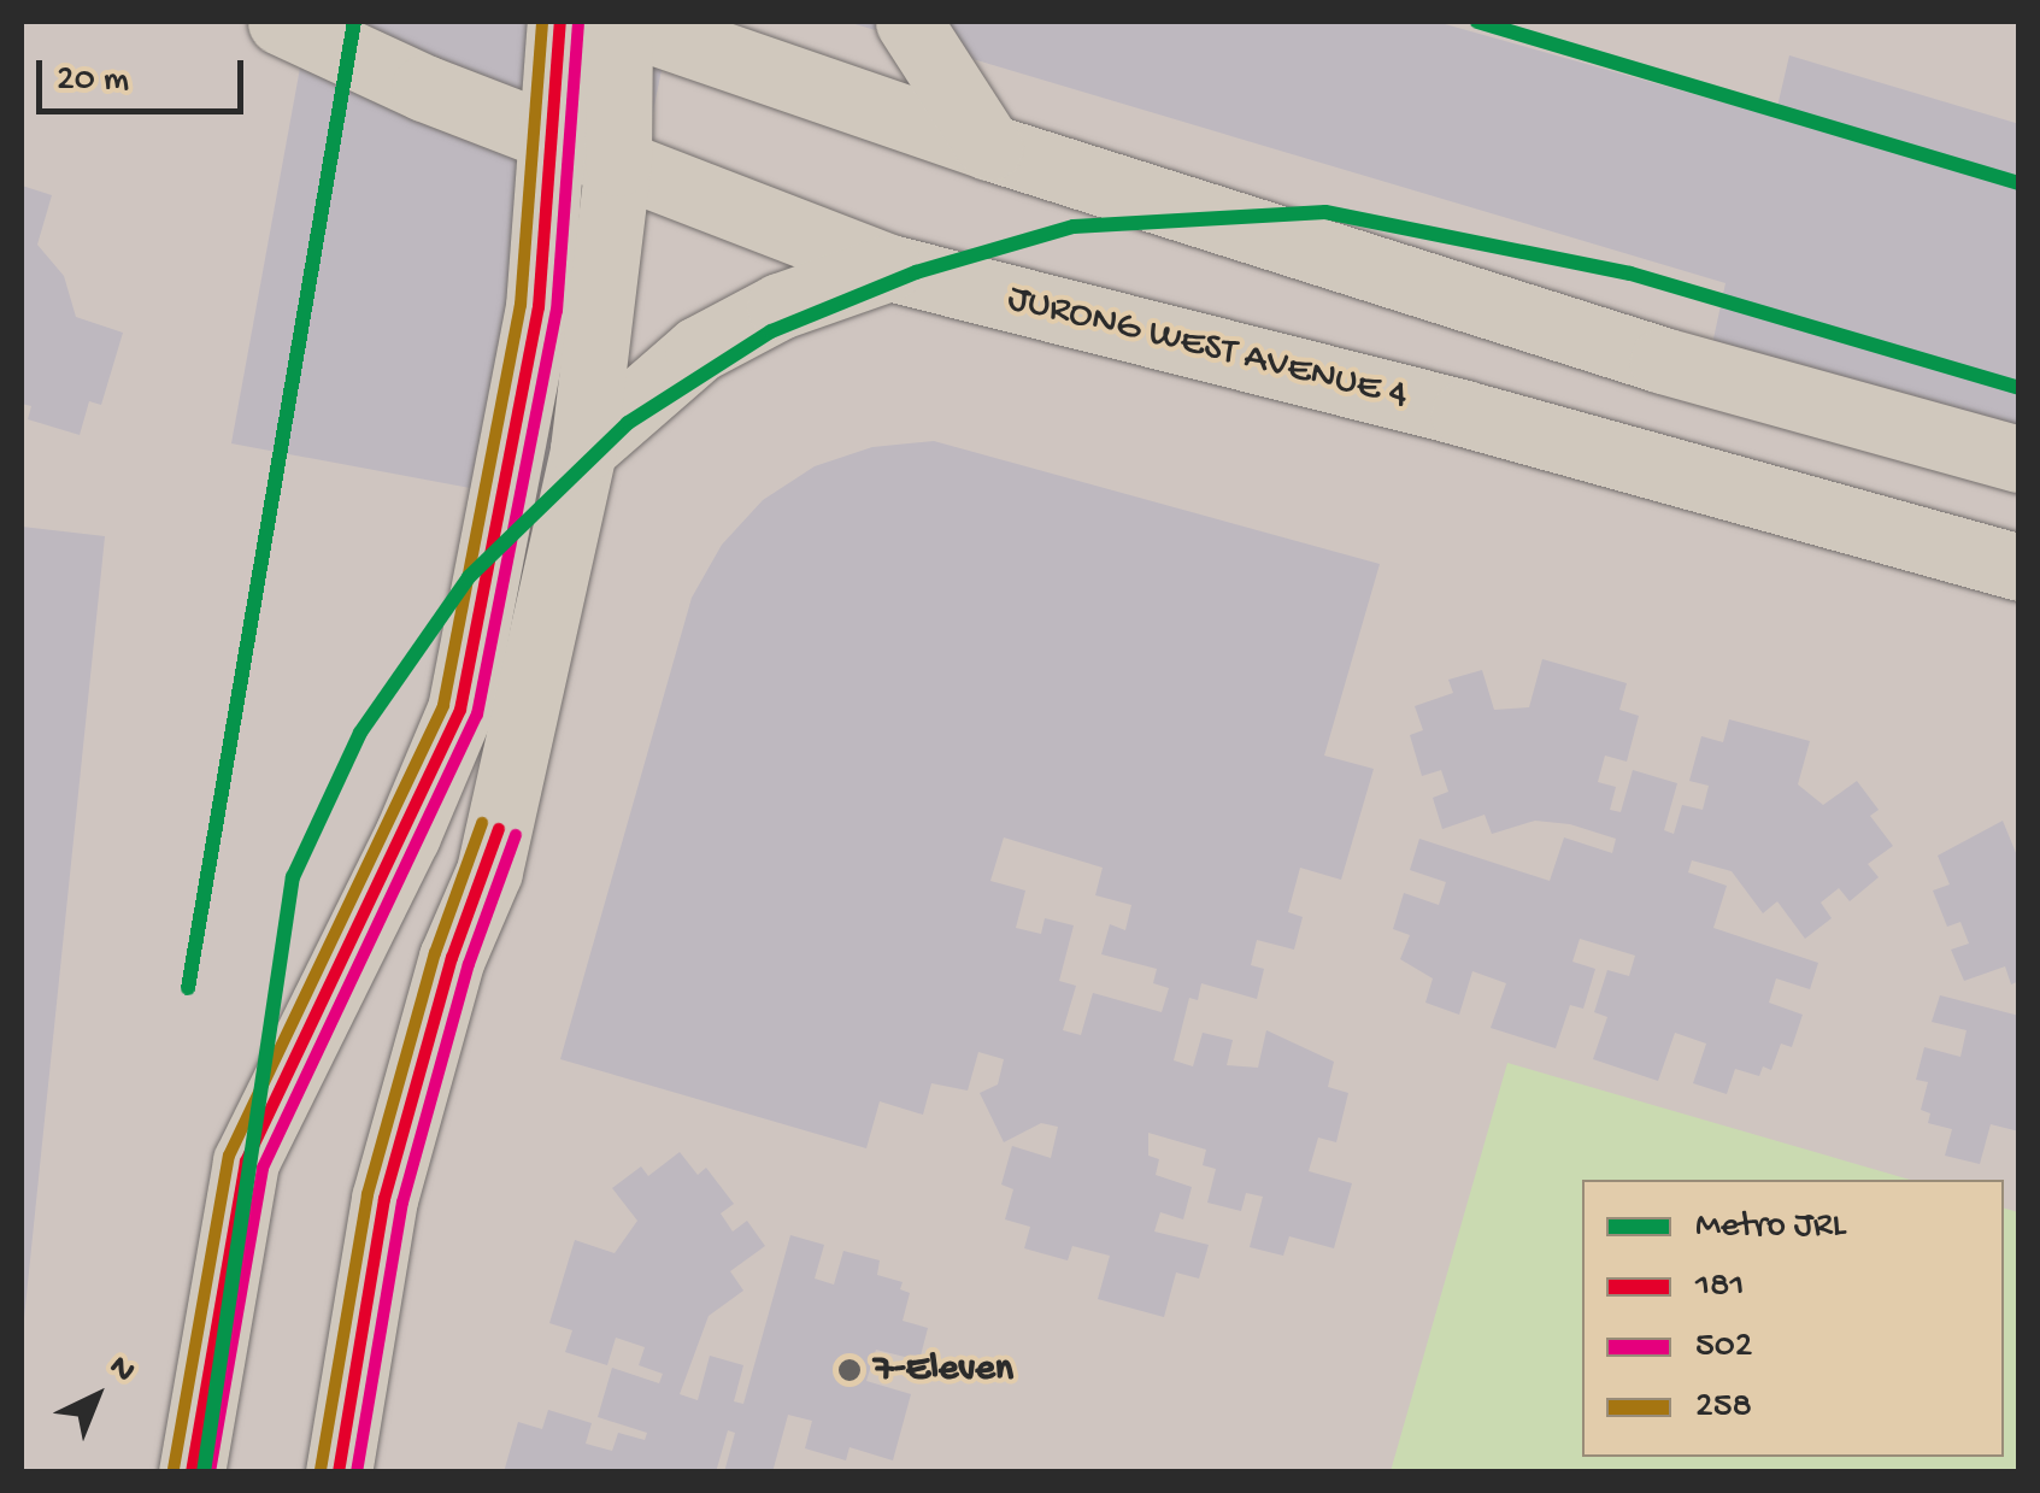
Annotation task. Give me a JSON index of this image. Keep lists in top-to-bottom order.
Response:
{
  "streets": {
    "main road": ["JURONG WEST AVENUE 4"]
  },
  "places": ["7-Eleven"],
  "lines": [
    "metro line JRL",
    "transit line 181",
    "transit line 258",
    "transit line 502"
  ],
  "legend": [
    "Metro JRL",
    "181",
    "502",
    "258"
  ],
  "scale_bar": "20 m",
  "north": "top right"
}
